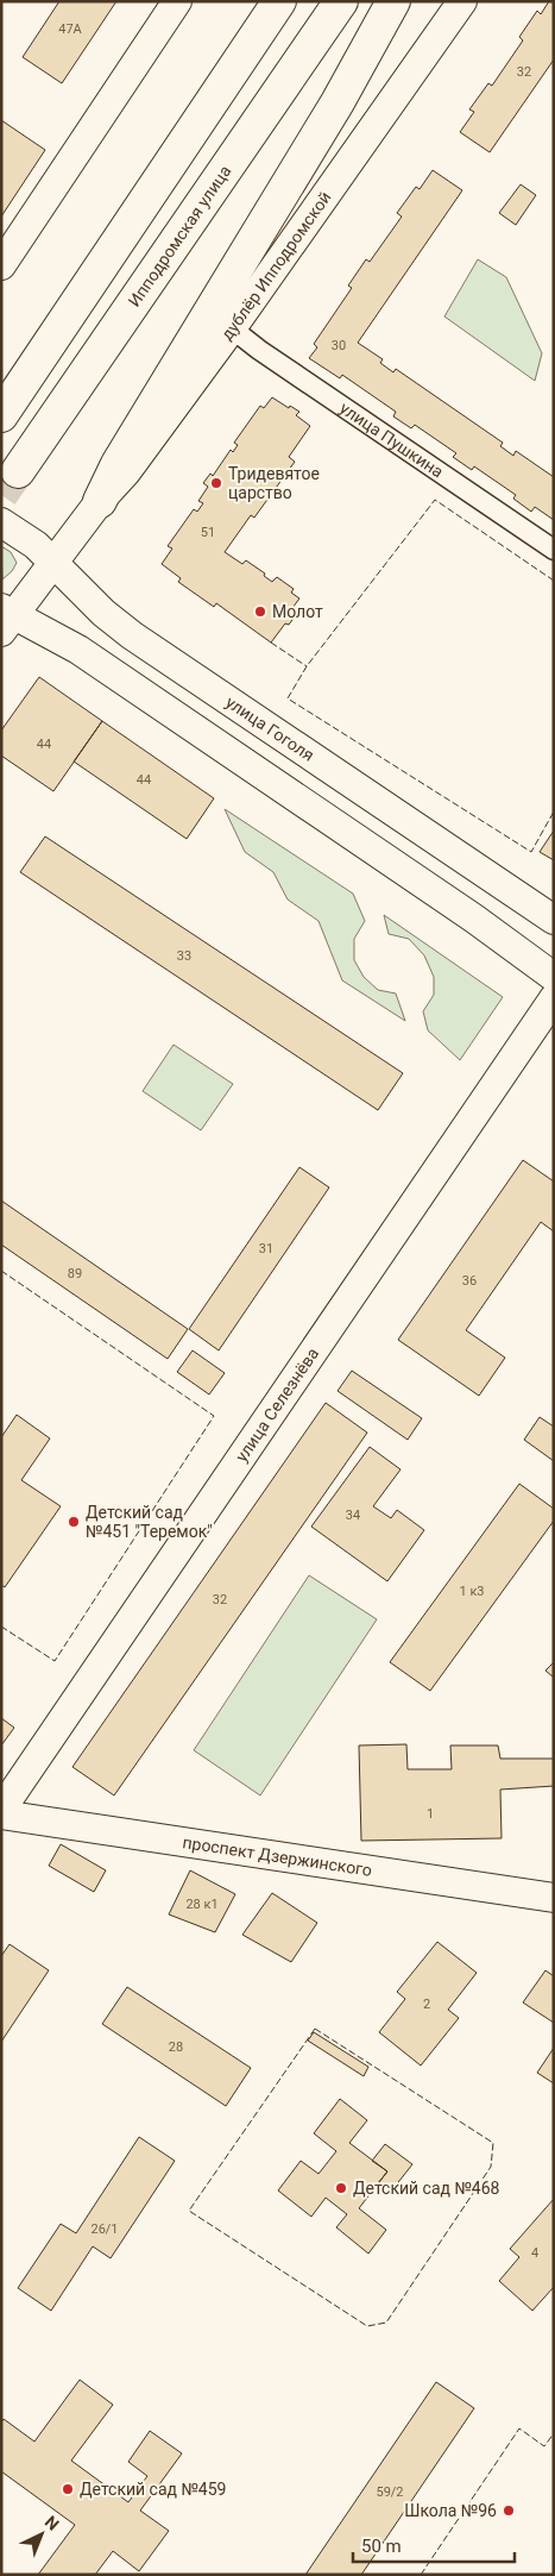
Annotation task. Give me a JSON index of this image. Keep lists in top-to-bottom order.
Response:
{
  "streets": {
    "highway": ["Ипподромская улица"],
    "street": [
      "дублёр Ипподромской",
      "улица Пушкина",
      "улица Гоголя",
      "улица Селезнёва",
      "проспект Дзержинского"
    ]
  },
  "crossings": [
    ["дублёр Ипподромской", "улица Пушкина"]
  ],
  "places": [
    "Тридевятое царство",
    "Молот",
    "Детский сад №451 \"Теремок\"",
    "Детский сад №468",
    "Детский сад №459",
    "Школа №96"
  ],
  "house_numbers": [
    "47А",
    "32",
    "30",
    "51",
    "44",
    "44",
    "33",
    "31",
    "89",
    "36",
    "34",
    "1 к3",
    "32",
    "1",
    "28 к1",
    "2",
    "28",
    "26/1",
    "4",
    "59/2"
  ],
  "scale_bar": "50 m",
  "north": "top right"
}
